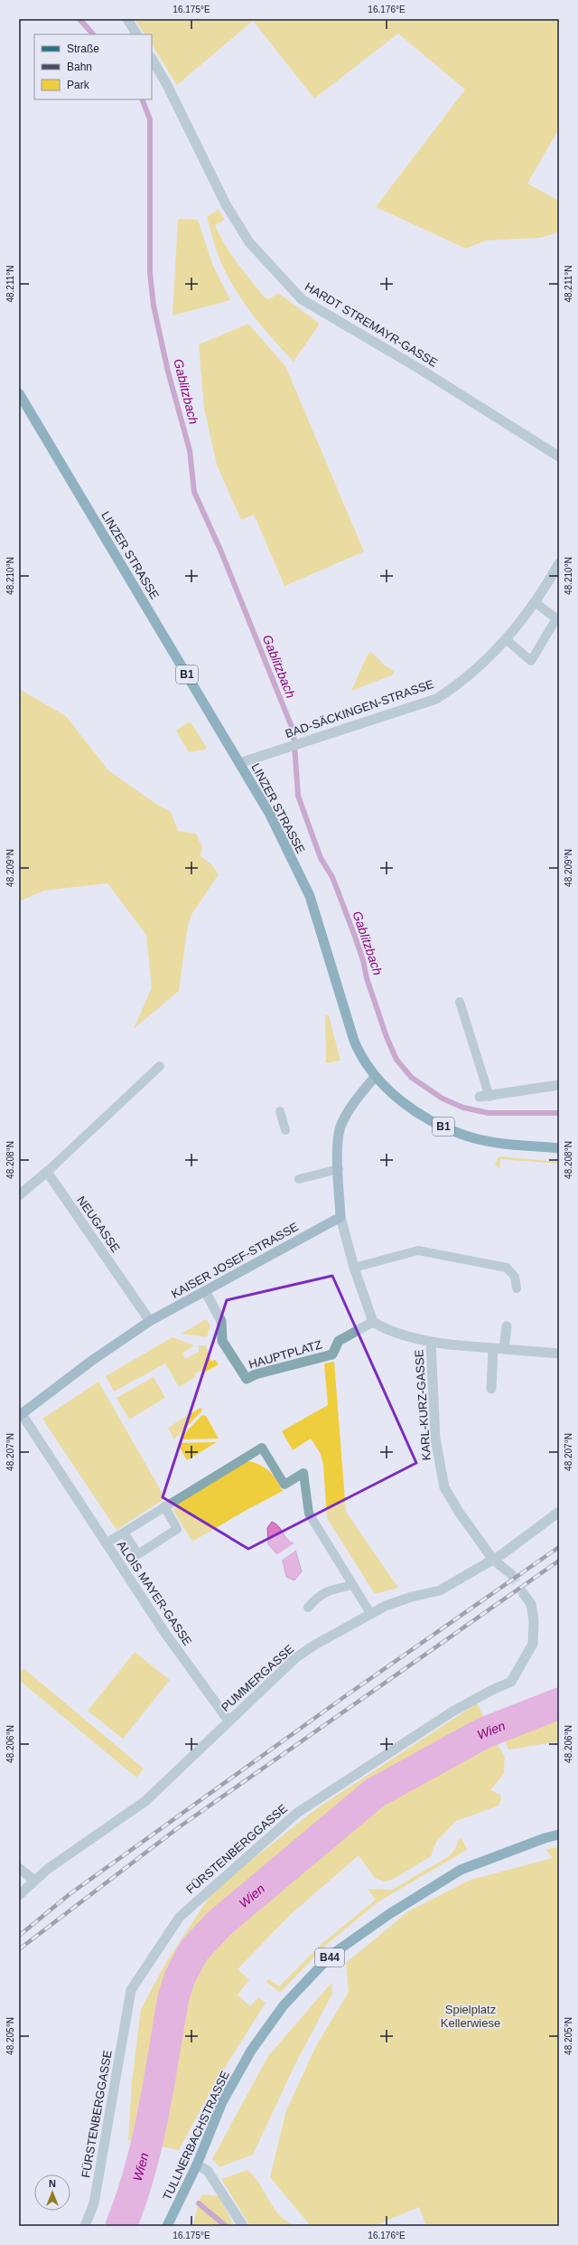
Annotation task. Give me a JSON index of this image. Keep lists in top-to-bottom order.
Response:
{
  "streets": {
    "main road": [
      "LINZER STRASSE",
      "B1",
      "KAISER JOSEF-STRASSE",
      "B44",
      "TULLNERBACHSTRASSE"
    ],
    "street": [
      "HARDT STREMAYR-GASSE",
      "BAD-SÄCKINGEN-STRASSE",
      "NEUGASSE",
      "HAUPTPLATZ",
      "KARL-KURZ-GASSE",
      "ALOIS MAYER-GASSE",
      "PUMMERGASSE",
      "FÜRSTENBERGGASSE"
    ]
  },
  "crossings": [
    ["LINZER STRASSE", "BAD-SÄCKINGEN-STRASSE"],
    ["NEUGASSE", "KAISER JOSEF-STRASSE"],
    ["KAISER JOSEF-STRASSE", "HAUPTPLATZ"],
    ["KAISER JOSEF-STRASSE", "ALOIS MAYER-GASSE"],
    ["KARL-KURZ-GASSE", "PUMMERGASSE"],
    ["ALOIS MAYER-GASSE", "PUMMERGASSE"]
  ],
  "water": ["Gablitzbach", "Wien"],
  "parks": ["Spielplatz Kellerwiese"],
  "legend": ["Straße", "Bahn", "Park"],
  "north": "top",
  "coordinates": [
    "16.175°E",
    "16.176°E",
    "48.211°N",
    "48.210°N",
    "48.209°N",
    "48.208°N",
    "48.207°N",
    "48.206°N",
    "48.205°N"
  ]
}
